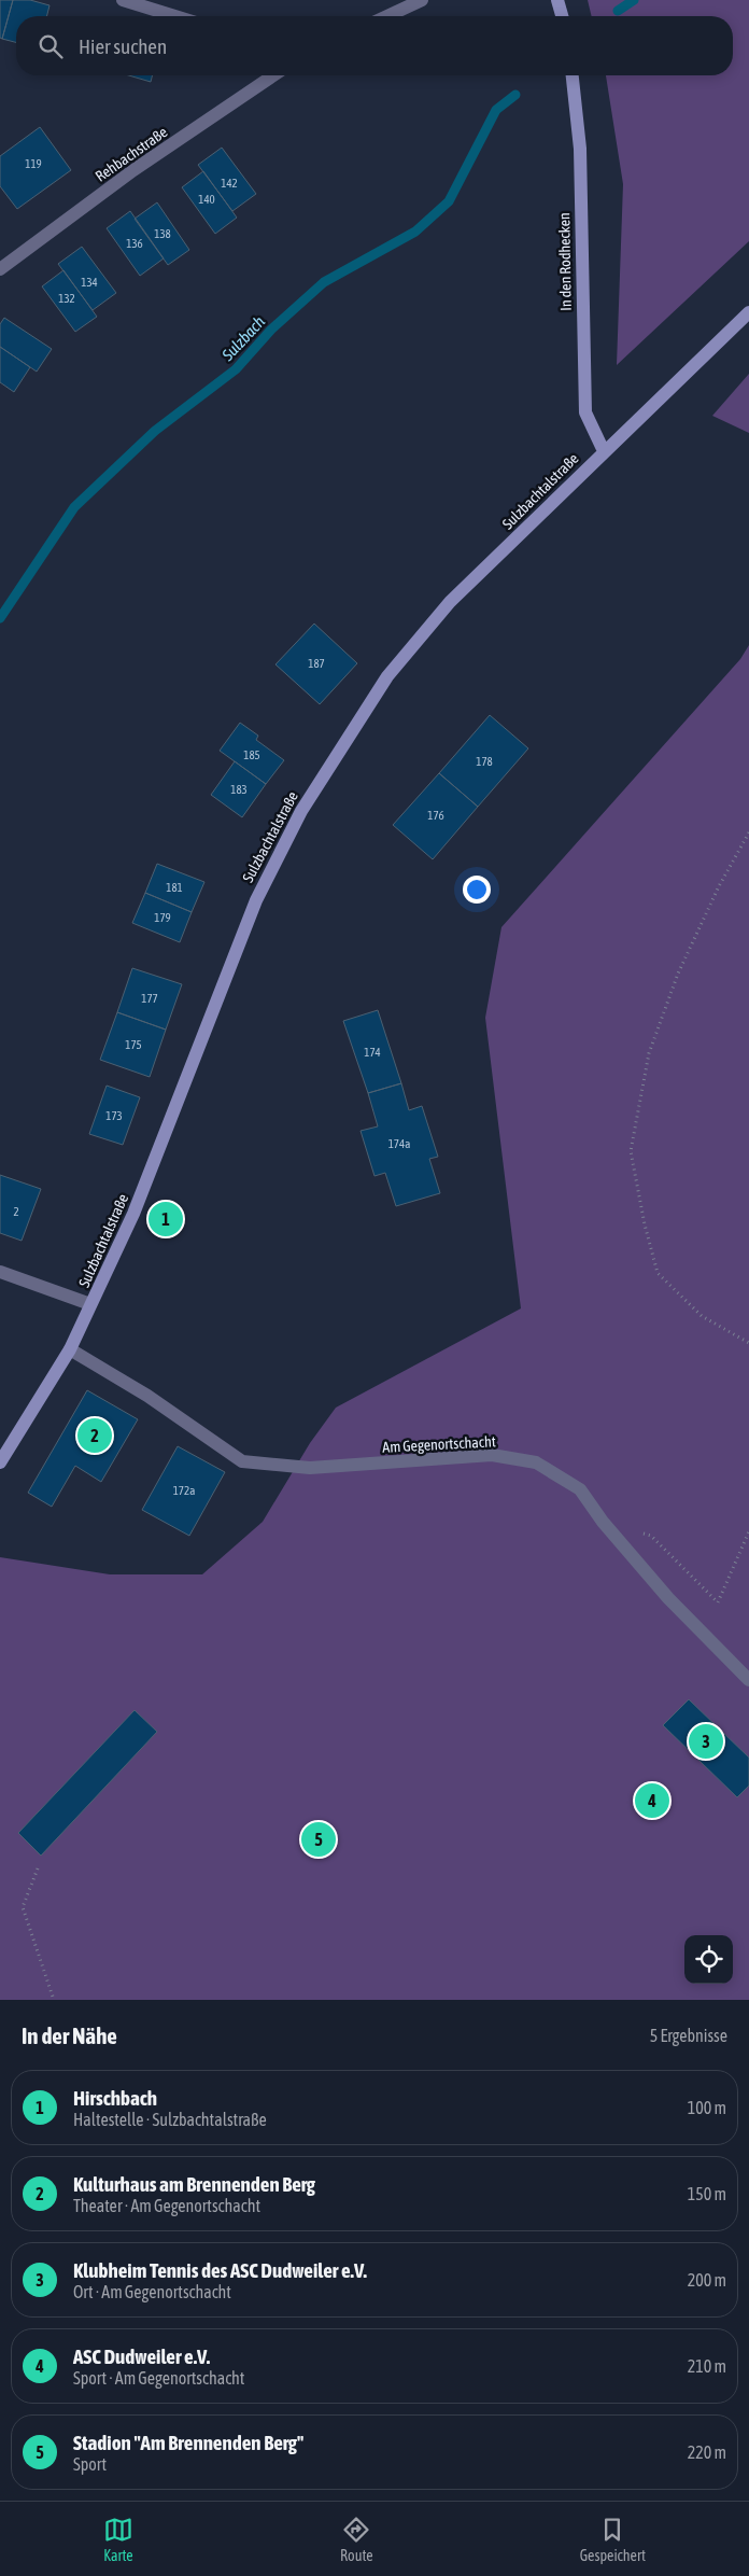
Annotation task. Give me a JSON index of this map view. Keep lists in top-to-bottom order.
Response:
{
  "streets": {
    "main road": ["In den Rodhecken", "Sulzbachtalstraße"],
    "street": ["Rehbachstraße", "Am Gegenortschacht"]
  },
  "crossings": [
    ["In den Rodhecken", "Sulzbachtalstraße"],
    ["Sulzbachtalstraße", "Am Gegenortschacht"]
  ],
  "water": ["Sulzbach"],
  "house_numbers": [
    "119",
    "142",
    "140",
    "138",
    "136",
    "134",
    "132",
    "187",
    "185",
    "178",
    "183",
    "176",
    "181",
    "179",
    "177",
    "175",
    "174",
    "173",
    "174a",
    "2",
    "172a"
  ],
  "page": {
    "search": "Hier suchen",
    "pins": [
      "1",
      "2",
      "3",
      "4",
      "5"
    ],
    "heading": ["In der Nähe", "5 Ergebnisse"],
    "list": [
      {
        "mark": "1",
        "name": "Hirschbach",
        "note": "Haltestelle · Sulzbachtalstraße",
        "value": "100 m"
      },
      {
        "mark": "2",
        "name": "Kulturhaus am Brennenden Berg",
        "note": "Theater · Am Gegenortschacht",
        "value": "150 m"
      },
      {
        "mark": "3",
        "name": "Klubheim Tennis des ASC Dudweiler e.V.",
        "note": "Ort · Am Gegenortschacht",
        "value": "200 m"
      },
      {
        "mark": "4",
        "name": "ASC Dudweiler e.V.",
        "note": "Sport · Am Gegenortschacht",
        "value": "210 m"
      },
      {
        "mark": "5",
        "name": "Stadion \"Am Brennenden Berg\"",
        "note": "Sport",
        "value": "220 m"
      }
    ],
    "nav": ["Karte", "Route", "Gespeichert"]
  }
}
